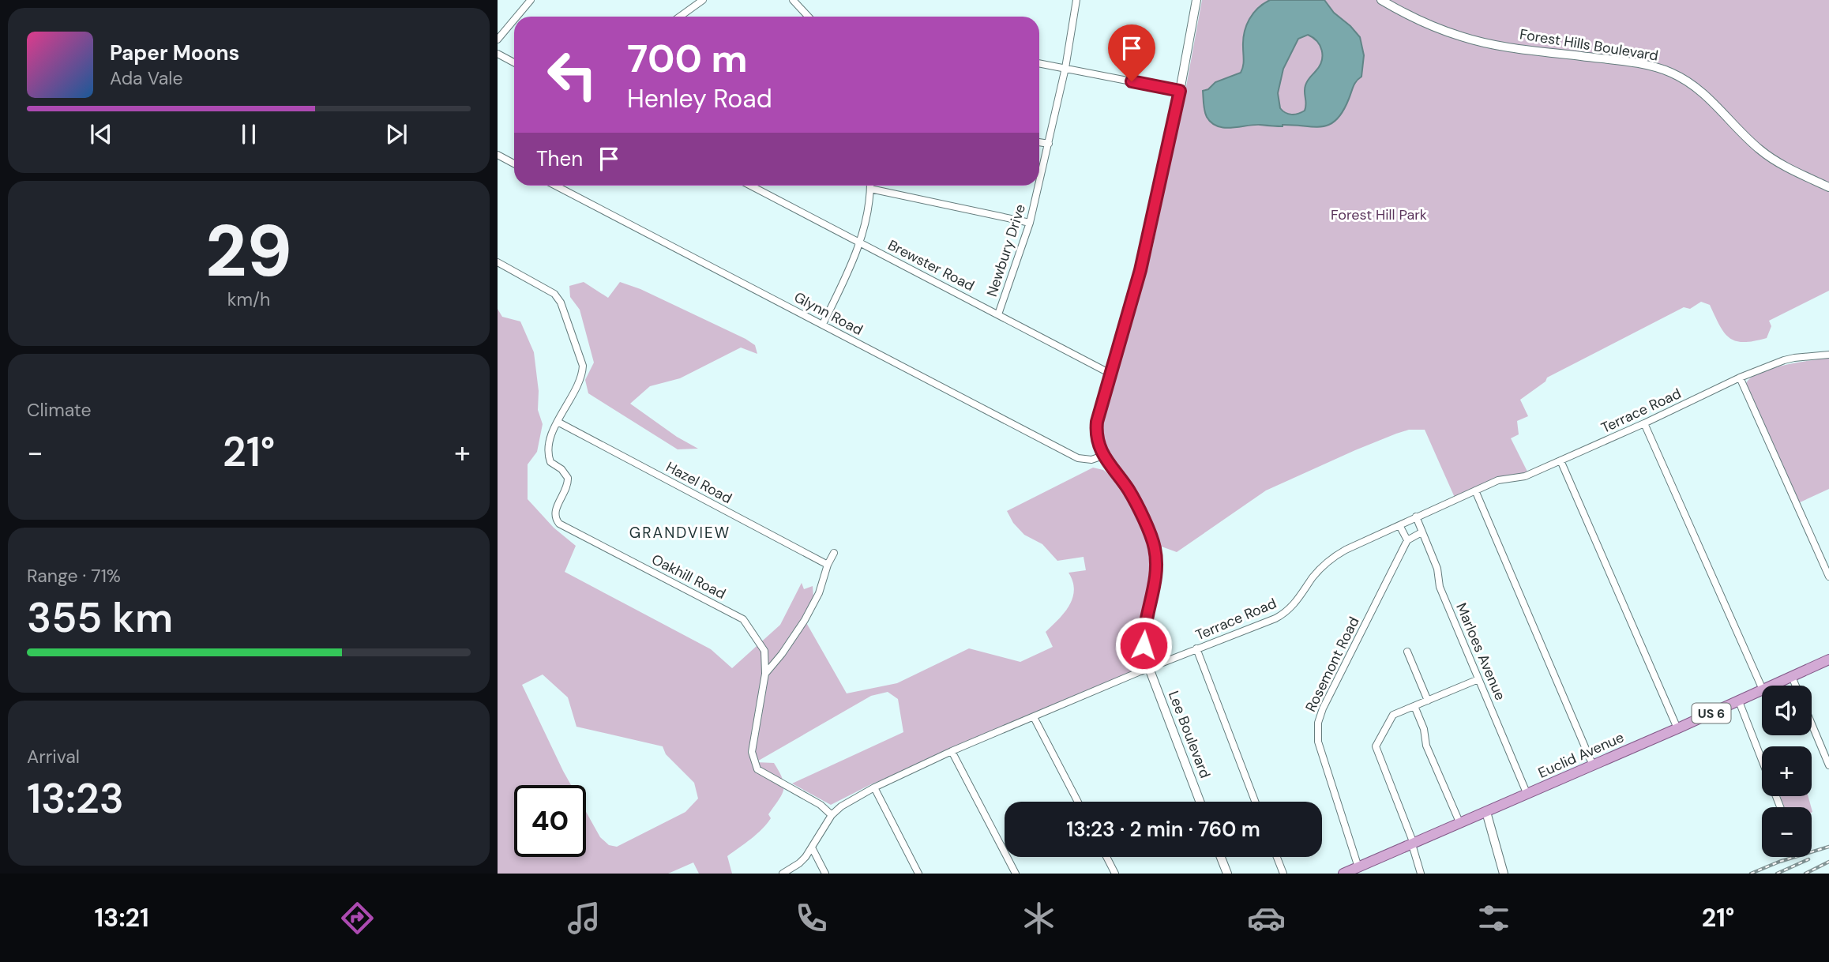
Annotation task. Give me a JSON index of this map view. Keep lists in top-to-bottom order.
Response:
{
  "streets": {
    "main road": ["US 6", "Euclid Avenue"],
    "street": [
      "Forest Hills Boulevard",
      "Newbury Drive",
      "Brewster Road",
      "Glynn Road",
      "Terrace Road",
      "Hazel Road",
      "Oakhill Road",
      "Marloes Avenue",
      "Rosemont Road",
      "Lee Boulevard"
    ]
  },
  "crossings": [
    ["Newbury Drive", "Brewster Road"],
    ["Brewster Road", "Lee Boulevard"],
    ["Glynn Road", "Lee Boulevard"],
    ["Terrace Road", "Marloes Avenue"],
    ["Terrace Road", "Lee Boulevard"],
    ["Hazel Road", "Oakhill Road"],
    ["Marloes Avenue", "Euclid Avenue"],
    ["Rosemont Road", "Euclid Avenue"]
  ],
  "districts": ["GRANDVIEW"],
  "parks": ["Forest Hill Park"],
  "page": {
    "turn": ["700 m", "Henley Road"],
    "song": ["Paper Moons", "Ada Vale"],
    "then": "Then",
    "tile": [
      ["29", "km/h"],
      "Climate",
      ["Range · 71%", "355 km"],
      ["Arrival", "13:23"]
    ],
    "heat": ["−", "21°", "+"],
    "map_buttons": ["+", "−"],
    "limit": "40",
    "trip": "13:23 · 2 min · 760 m",
    "tabs": ["13:21", "21°"]
  }
}
